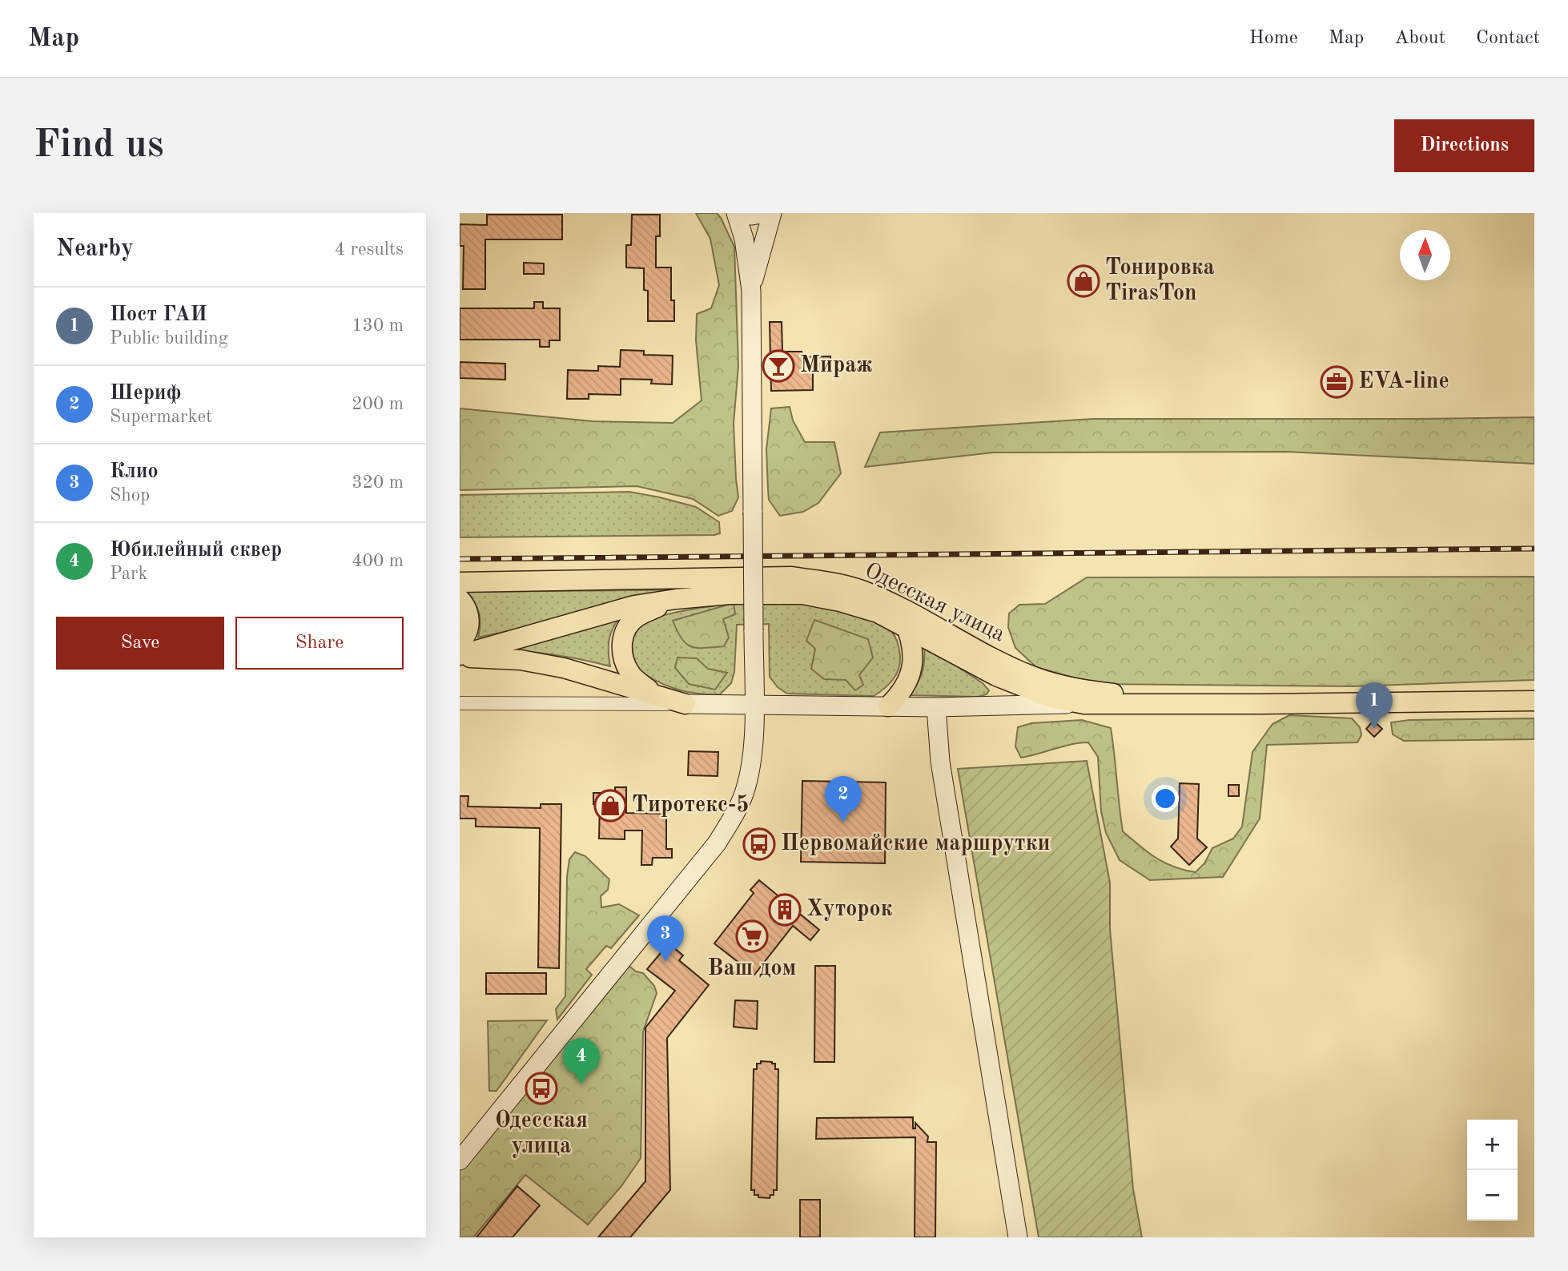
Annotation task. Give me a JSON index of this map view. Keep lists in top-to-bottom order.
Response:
{
  "streets": {
    "main road": ["Одесская улица"]
  },
  "places": {
    "shop": ["Тонировка TirasTon", "Тиротекс-5"],
    "bar": ["Мираж"],
    "office": ["EVA-line"],
    "bus stop": ["Первомайские маршрутки", "Одесская улица"],
    "building": ["Хуторок"],
    "supermarket": ["Ваш дом"]
  },
  "north": "top",
  "page": {
    "header": "Map",
    "nav": [
      "Home",
      "Map",
      "About",
      "Contact"
    ],
    "buttons": [
      "Directions",
      ["Save", "Share"]
    ],
    "title": "Find us",
    "heading": ["Nearby", "4 results"],
    "list": [
      {
        "mark": "1",
        "name": "Пост ГАИ",
        "note": "Public building",
        "value": "130 m"
      },
      {
        "mark": "2",
        "name": "Шериф",
        "note": "Supermarket",
        "value": "200 m"
      },
      {
        "mark": "3",
        "name": "Клио",
        "note": "Shop",
        "value": "320 m"
      },
      {
        "mark": "4",
        "name": "Юбилейный сквер",
        "note": "Park",
        "value": "400 m"
      }
    ],
    "pins": [
      "1",
      "2",
      "3",
      "4"
    ],
    "map_buttons": ["+", "−"]
  }
}
